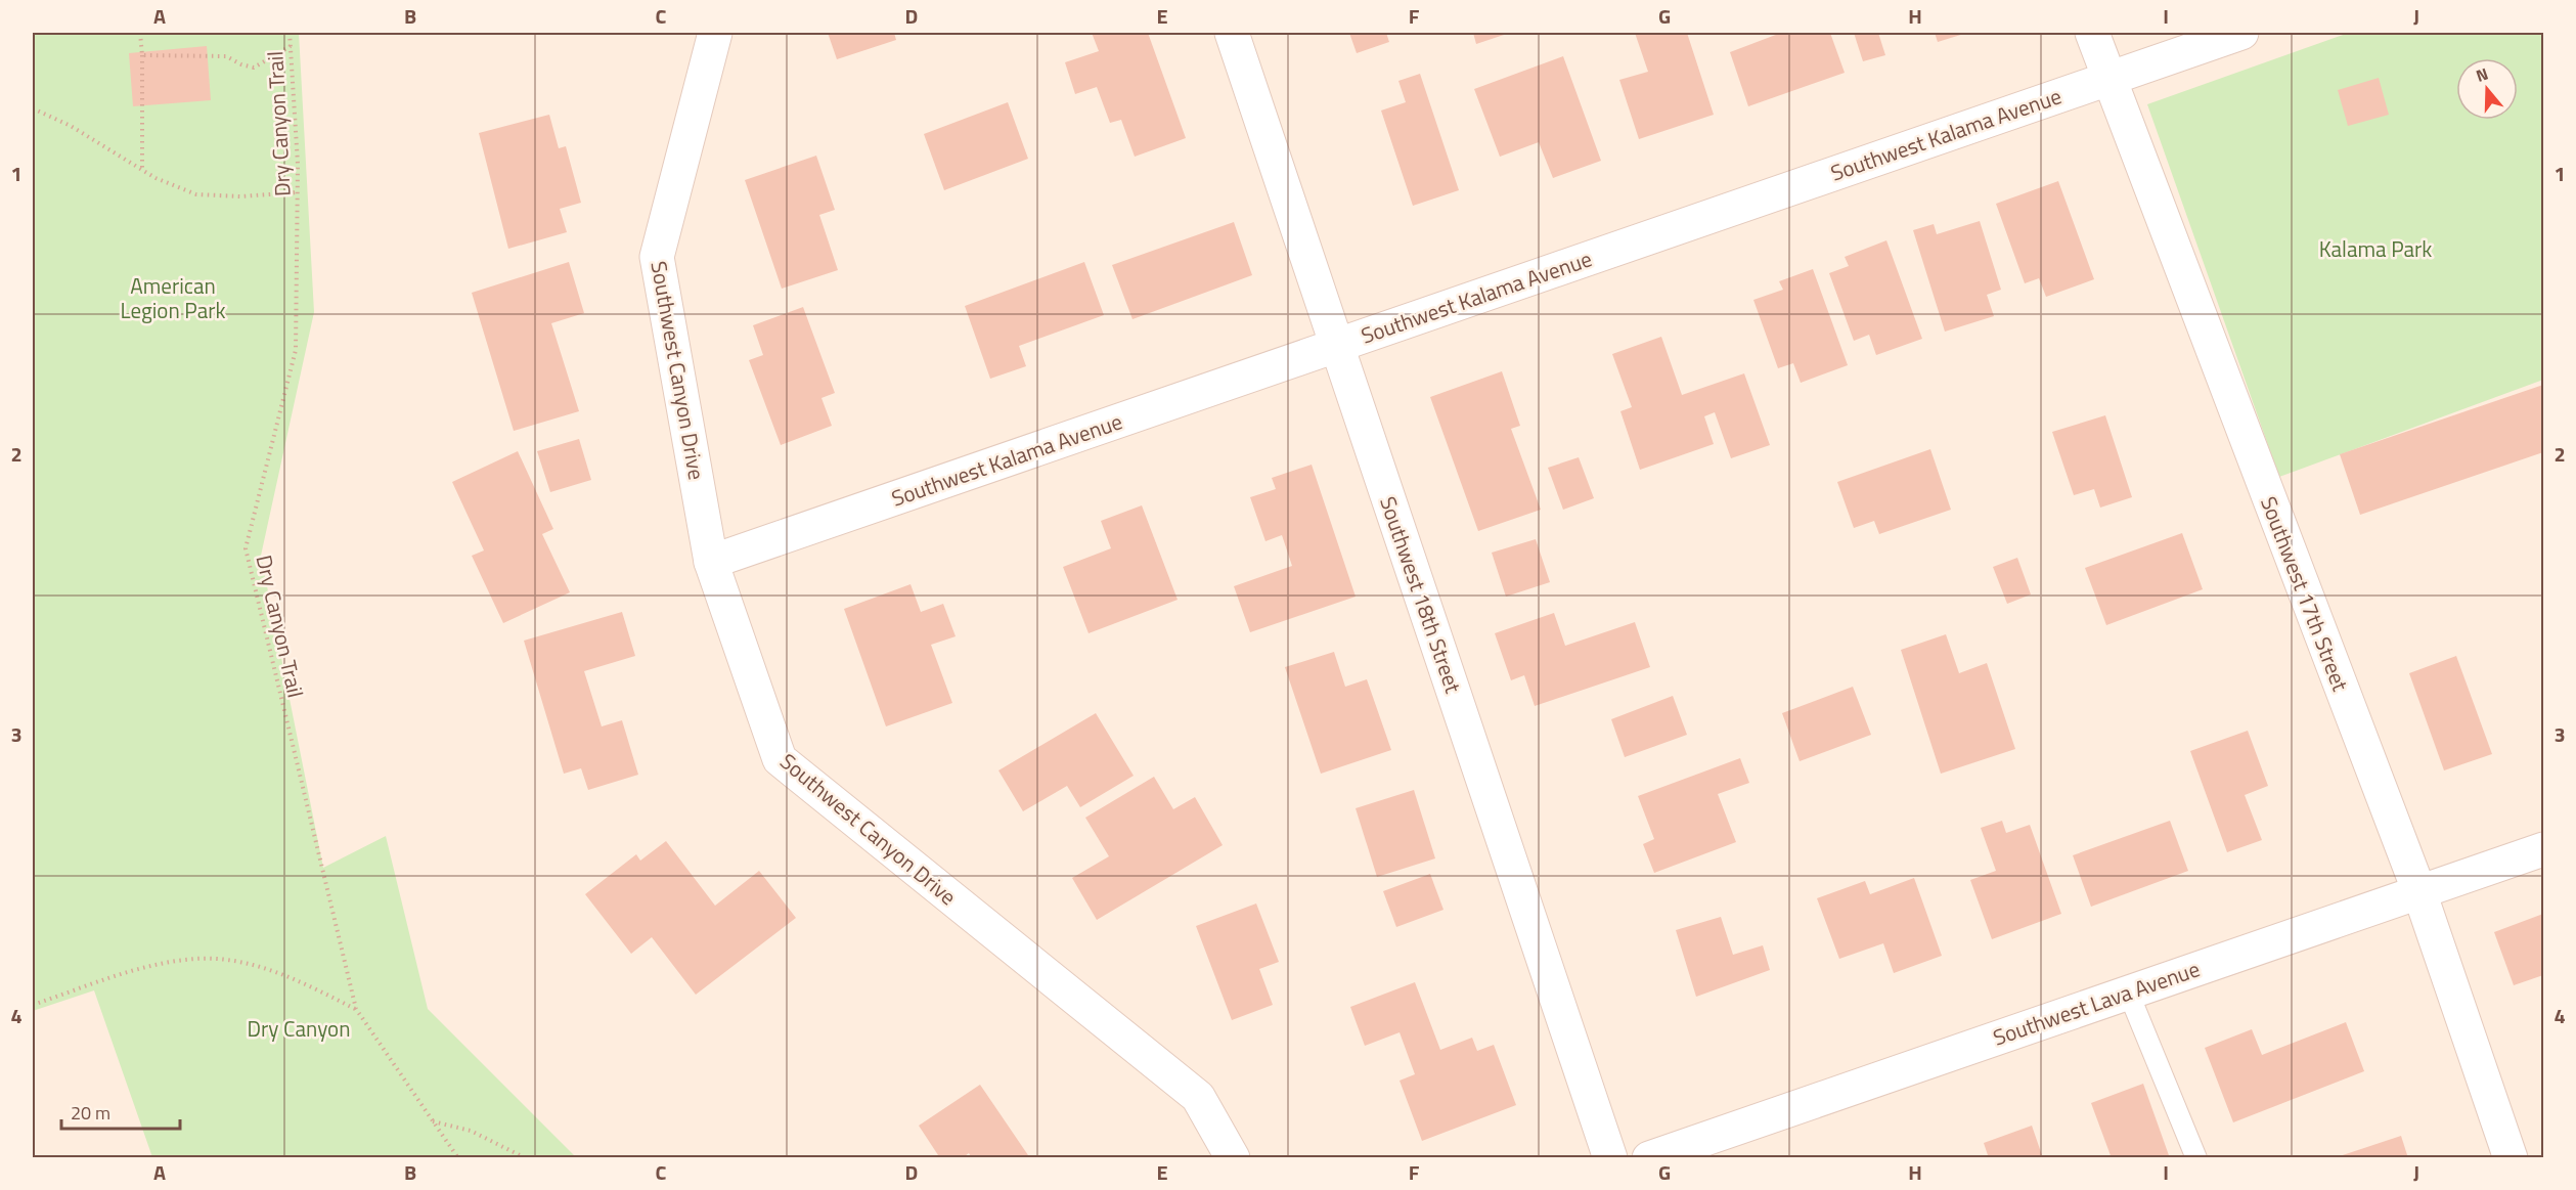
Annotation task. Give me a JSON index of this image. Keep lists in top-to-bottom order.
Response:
{
  "streets": {
    "street": [
      "Southwest Kalama Avenue",
      "Southwest Canyon Drive",
      "Southwest 17th Street",
      "Southwest 18th Street",
      "Southwest Lava Avenue"
    ],
    "path": ["Dry Canyon Trail"]
  },
  "crossings": [
    ["Southwest Kalama Avenue", "Southwest Canyon Drive"],
    ["Southwest Kalama Avenue", "Southwest 17th Street"],
    ["Southwest Kalama Avenue", "Southwest 18th Street"],
    ["Southwest 17th Street", "Southwest Lava Avenue"]
  ],
  "parks": ["Kalama Park", "American Legion Park", "Dry Canyon"],
  "scale_bar": "20 m",
  "north": "top",
  "grid": {
    "columns": [
      "A",
      "B",
      "C",
      "D",
      "E",
      "F",
      "G",
      "H",
      "I",
      "J"
    ],
    "rows": [
      "1",
      "2",
      "3",
      "4"
    ]
  }
}
